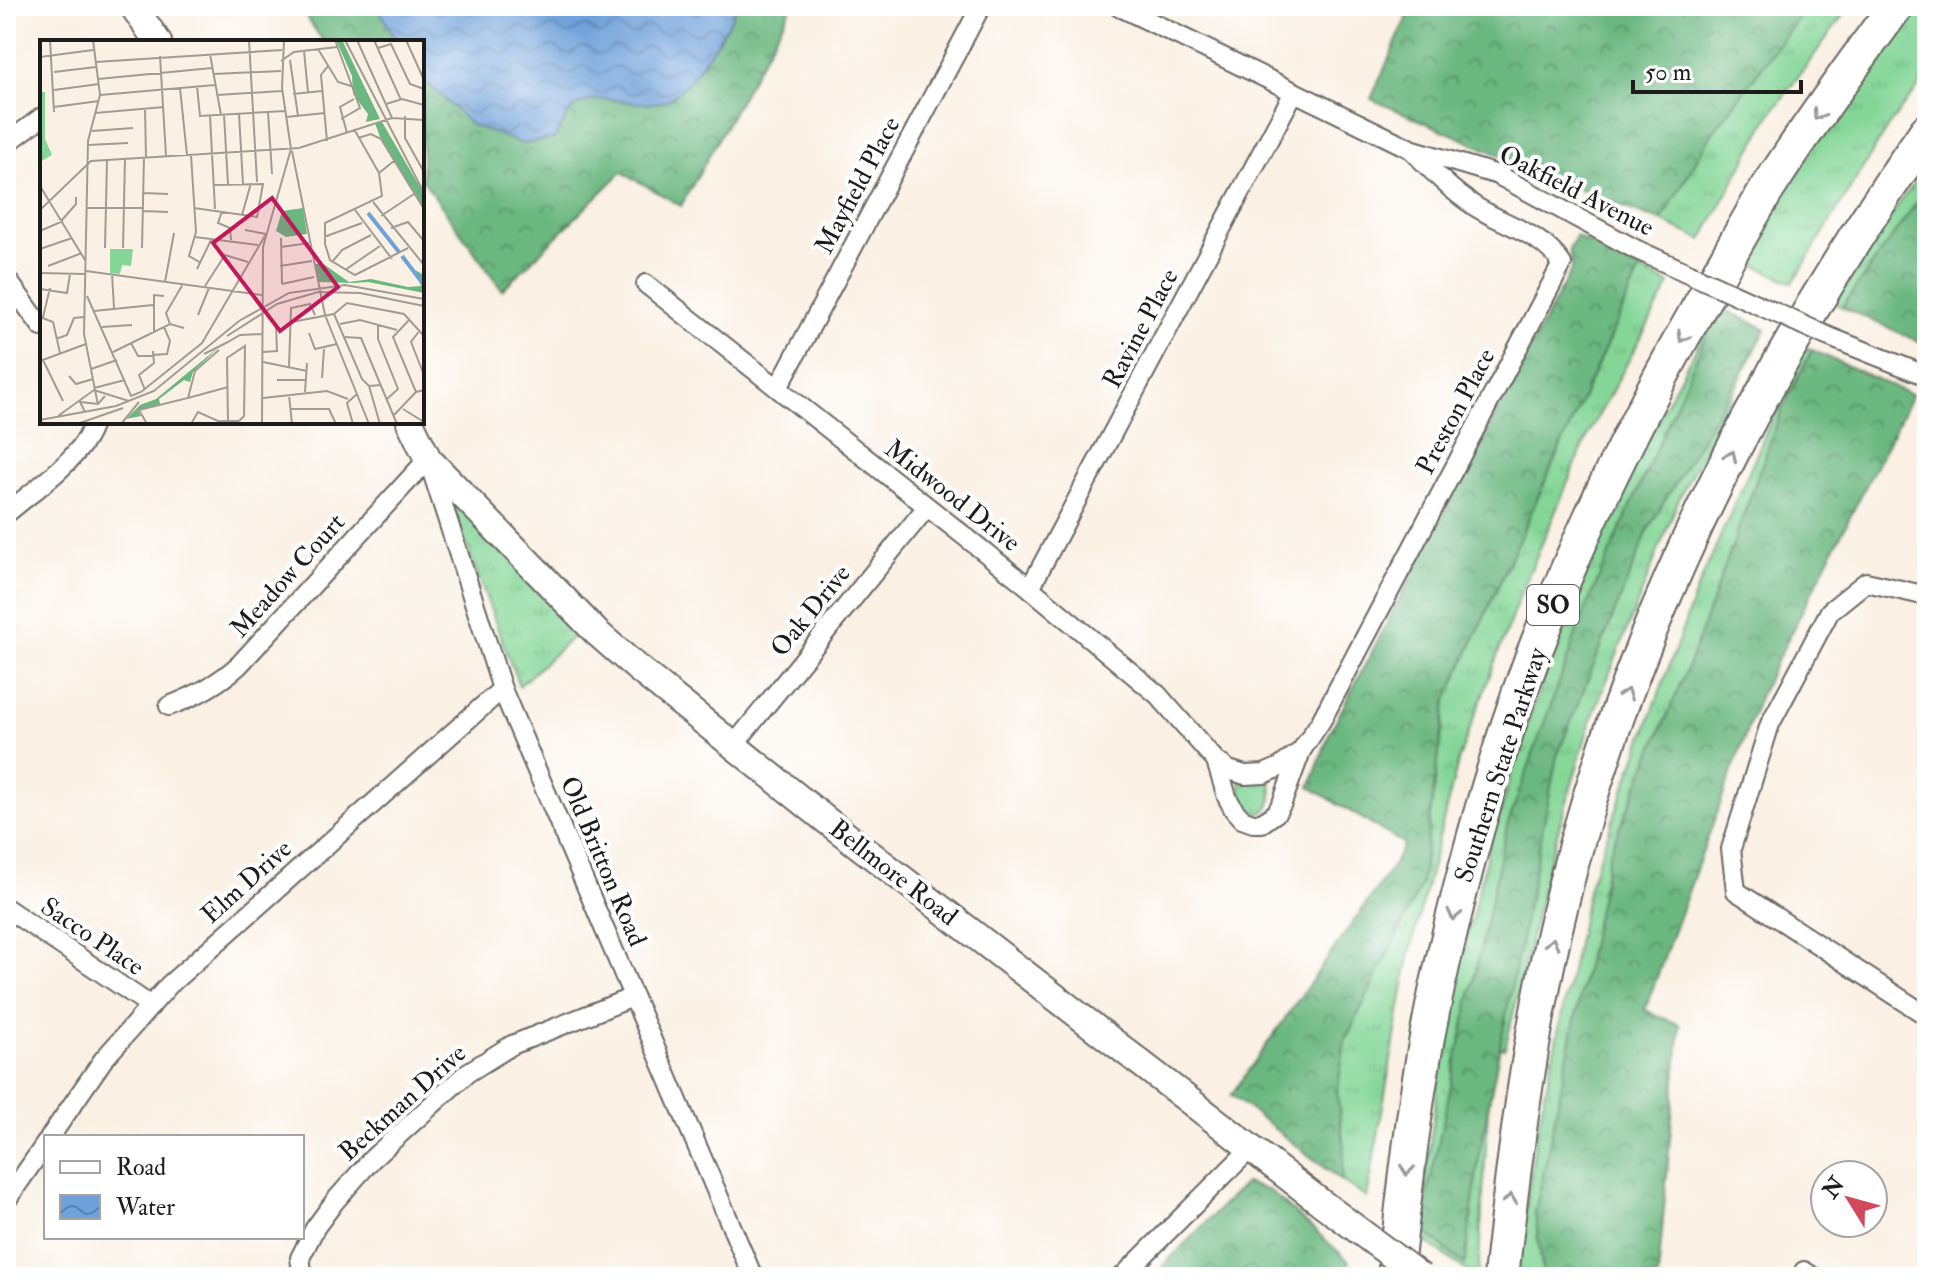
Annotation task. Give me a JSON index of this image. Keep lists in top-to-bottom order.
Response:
{
  "streets": {
    "highway": ["SO", "Southern State Parkway"],
    "main road": ["Bellmore Road"],
    "street": [
      "Mayfield Place",
      "Oakfield Avenue",
      "Ravine Place",
      "Preston Place",
      "Midwood Drive",
      "Meadow Court",
      "Oak Drive",
      "Old Britton Road",
      "Elm Drive",
      "Sacco Place",
      "Beckman Drive"
    ]
  },
  "crossings": [
    ["Mayfield Place", "Midwood Drive"],
    ["Oakfield Avenue", "Ravine Place"],
    ["Oakfield Avenue", "Preston Place"],
    ["Ravine Place", "Midwood Drive"],
    ["Preston Place", "Midwood Drive"],
    ["Midwood Drive", "Oak Drive"],
    ["Meadow Court", "Old Britton Road"],
    ["Meadow Court", "Bellmore Road"],
    ["Oak Drive", "Bellmore Road"],
    ["Old Britton Road", "Bellmore Road"],
    ["Old Britton Road", "Elm Drive"],
    ["Old Britton Road", "Beckman Drive"],
    ["Elm Drive", "Sacco Place"]
  ],
  "legend": ["Road", "Water"],
  "scale_bar": "50 m",
  "north": "top left"
}
